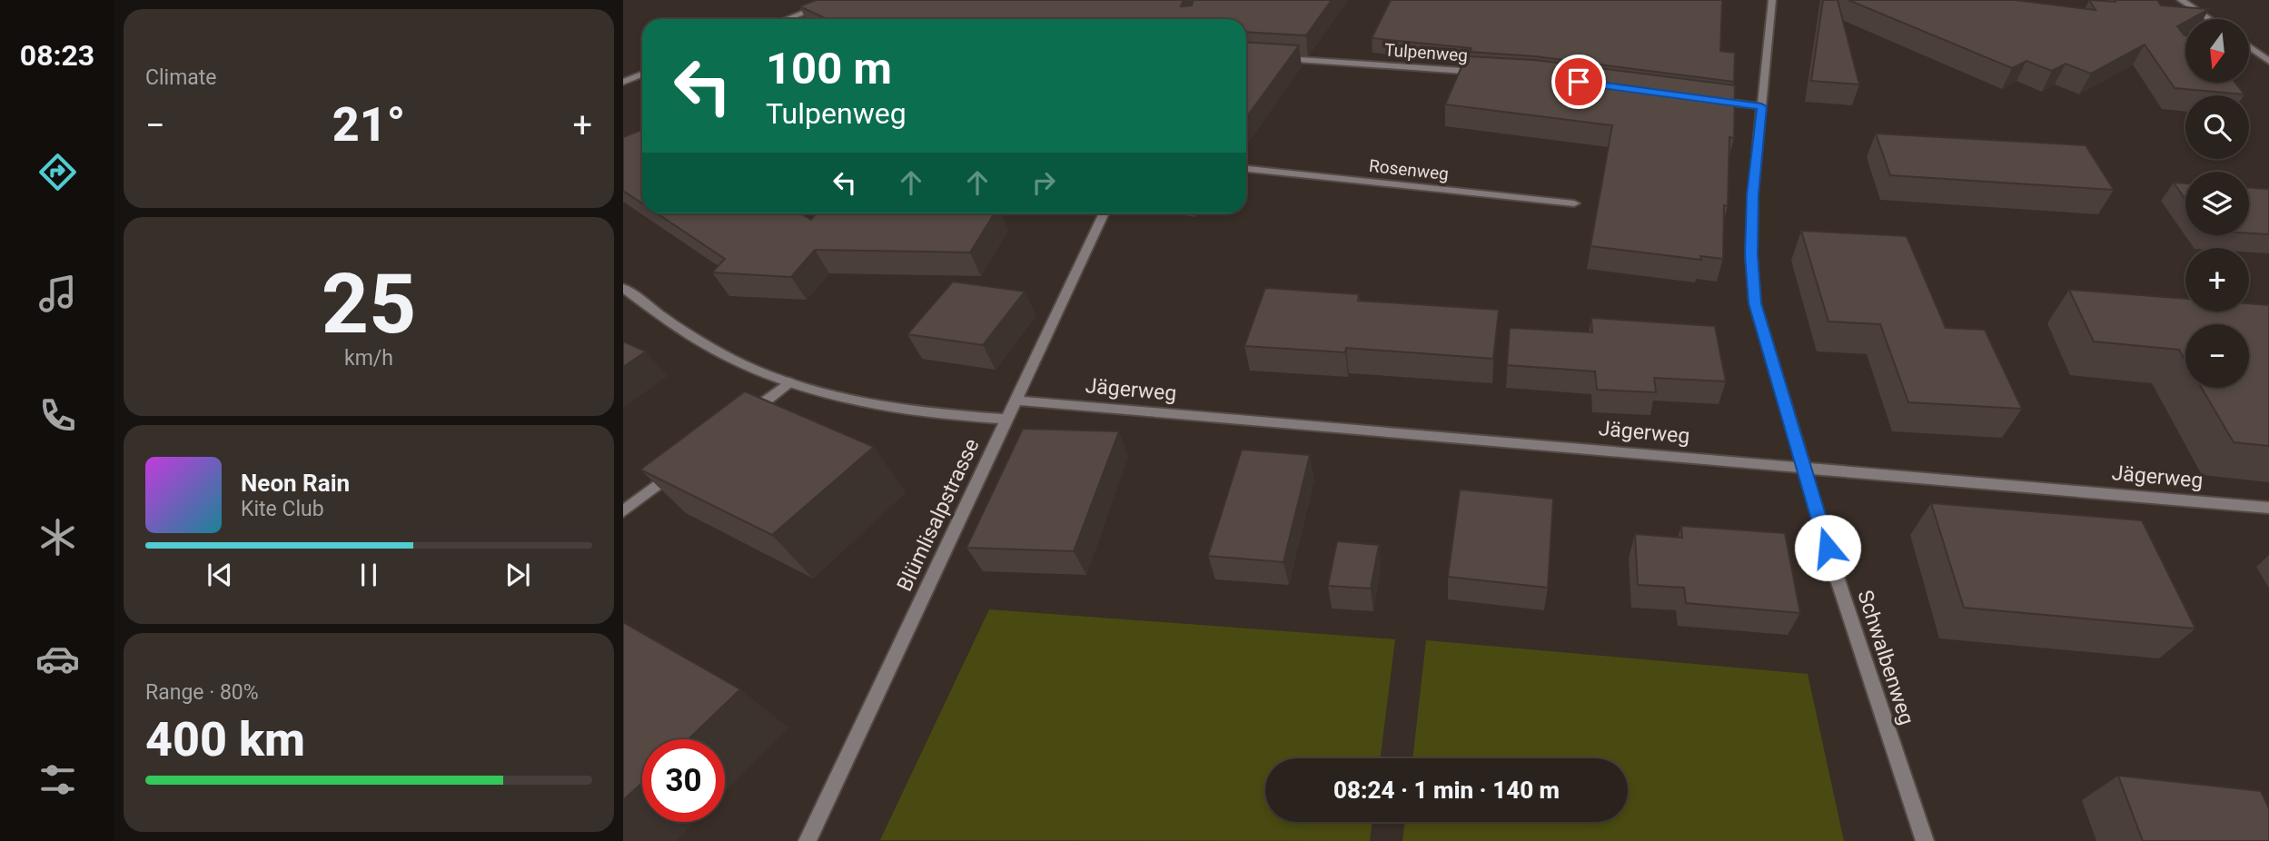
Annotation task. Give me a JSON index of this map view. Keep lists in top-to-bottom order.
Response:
{
  "streets": {
    "street": [
      "Tulpenweg",
      "Rosenweg",
      "Jägerweg",
      "Blümlisalpstrasse",
      "Schwalbenweg"
    ]
  },
  "crossings": [
    ["Jägerweg", "Blümlisalpstrasse"],
    ["Jägerweg", "Schwalbenweg"]
  ],
  "north": "bottom",
  "page": {
    "tabs": "08:23",
    "tile": [
      "Climate",
      ["25", "km/h"],
      ["Range · 80%", "400 km"]
    ],
    "map_buttons": ["+", "−"],
    "turn": ["100 m", "Tulpenweg"],
    "heat": ["−", "21°", "+"],
    "song": ["Neon Rain", "Kite Club"],
    "limit": "30",
    "trip": "08:24 · 1 min · 140 m"
  }
}
